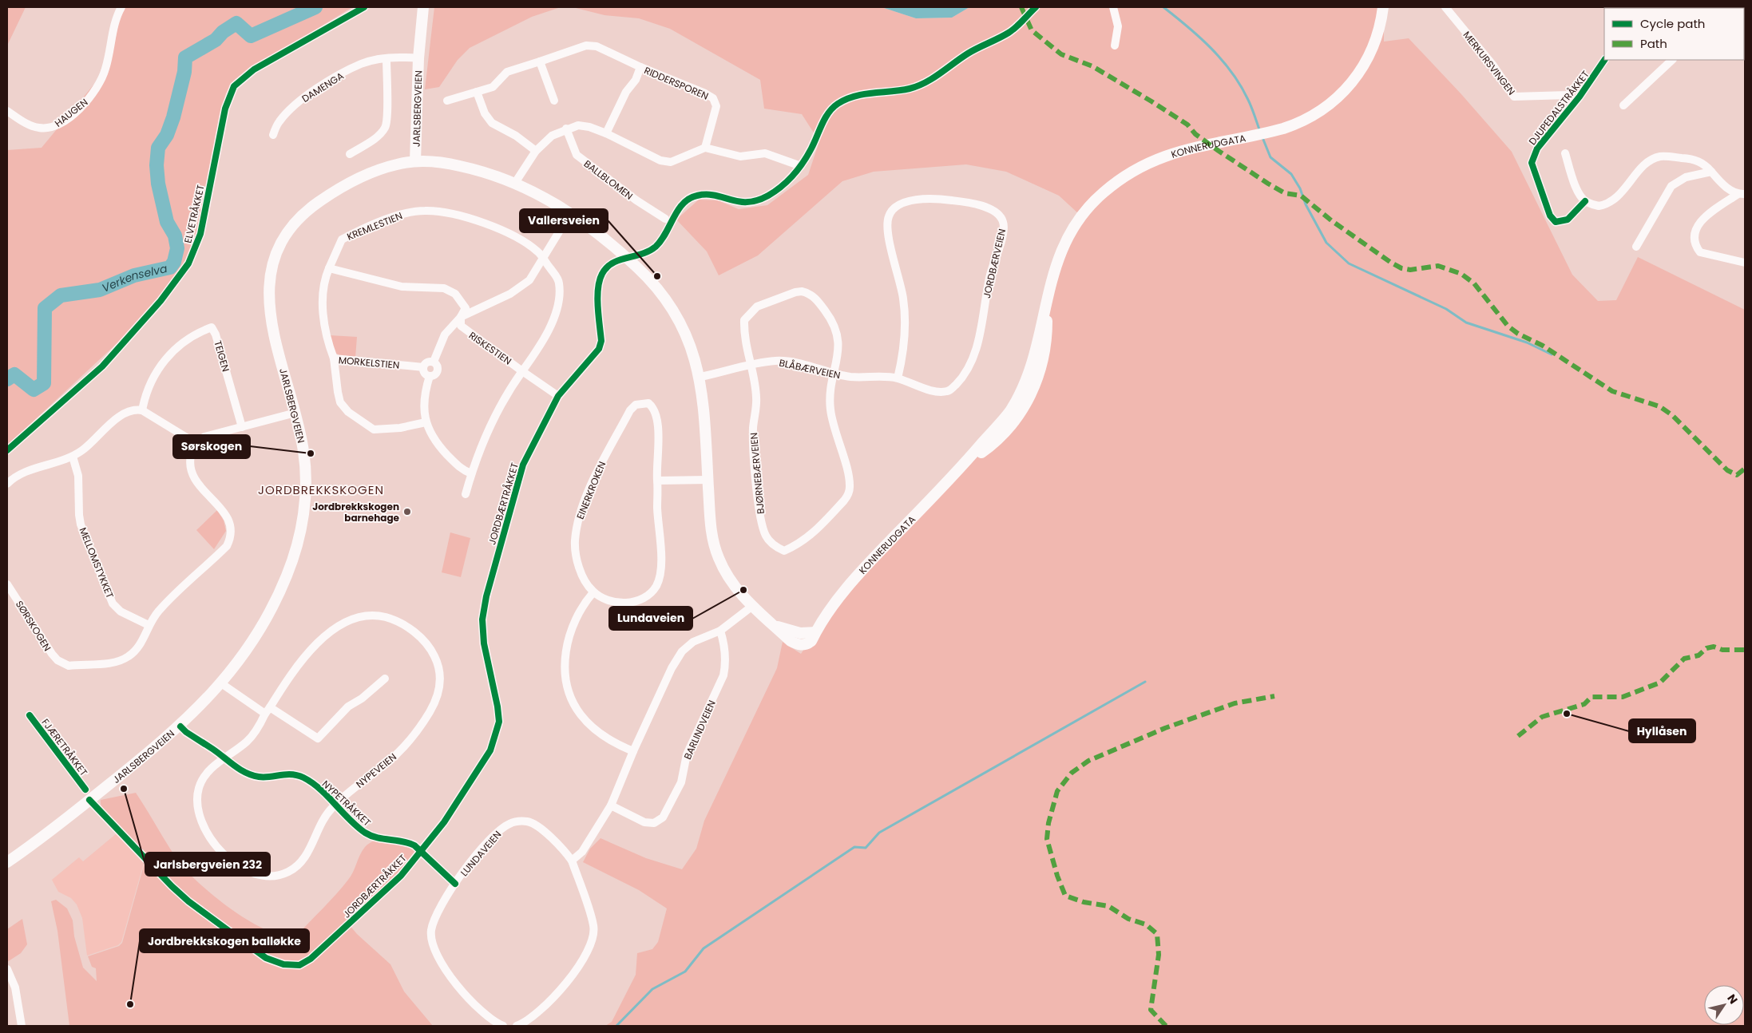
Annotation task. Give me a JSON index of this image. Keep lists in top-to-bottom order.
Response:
{
  "streets": {
    "main road": ["JARLSBERGVEIEN", "KONNERUDGATA"],
    "street": [
      "MERKURSVINGEN",
      "RIDDERSPOREN",
      "DAMENGA",
      "HAUGEN",
      "BALLBLOMEN",
      "KREMLESTIEN",
      "JORDBÆRVEIEN",
      "RISKESTIEN",
      "TEIGEN",
      "MORKELSTIEN",
      "BLÅBÆRVEIEN",
      "BJØRNEBÆRVEIEN",
      "EINERKROKEN",
      "MELLOMSTYKKET",
      "SØRSKOGEN",
      "BARLINDVEIEN",
      "NYPEVEIEN",
      "LUNDAVEIEN"
    ],
    "cycle path": [
      "DJUPEDALSTRÅKKET",
      "ELVETRÅKKET",
      "JORDBÆRTRÅKKET",
      "FJÆRETRÅKKET",
      "NYPETRÅKKET"
    ]
  },
  "crossings": [
    ["DAMENGA", "JARLSBERGVEIEN"],
    ["KREMLESTIEN", "RISKESTIEN"],
    ["JORDBÆRVEIEN", "BLÅBÆRVEIEN"],
    ["BLÅBÆRVEIEN", "BJØRNEBÆRVEIEN"],
    ["MELLOMSTYKKET", "SØRSKOGEN"]
  ],
  "districts": ["JORDBREKKSKOGEN"],
  "water": ["Verkenselva"],
  "places": [
    "Vallersveien",
    "Sørskogen",
    "Jordbrekkskogen barnehage",
    "Lundaveien",
    "Hyllåsen",
    "Jarlsbergveien 232",
    "Jordbrekkskogen balløkke"
  ],
  "legend": ["Cycle path", "Path"],
  "north": "top right"
}
